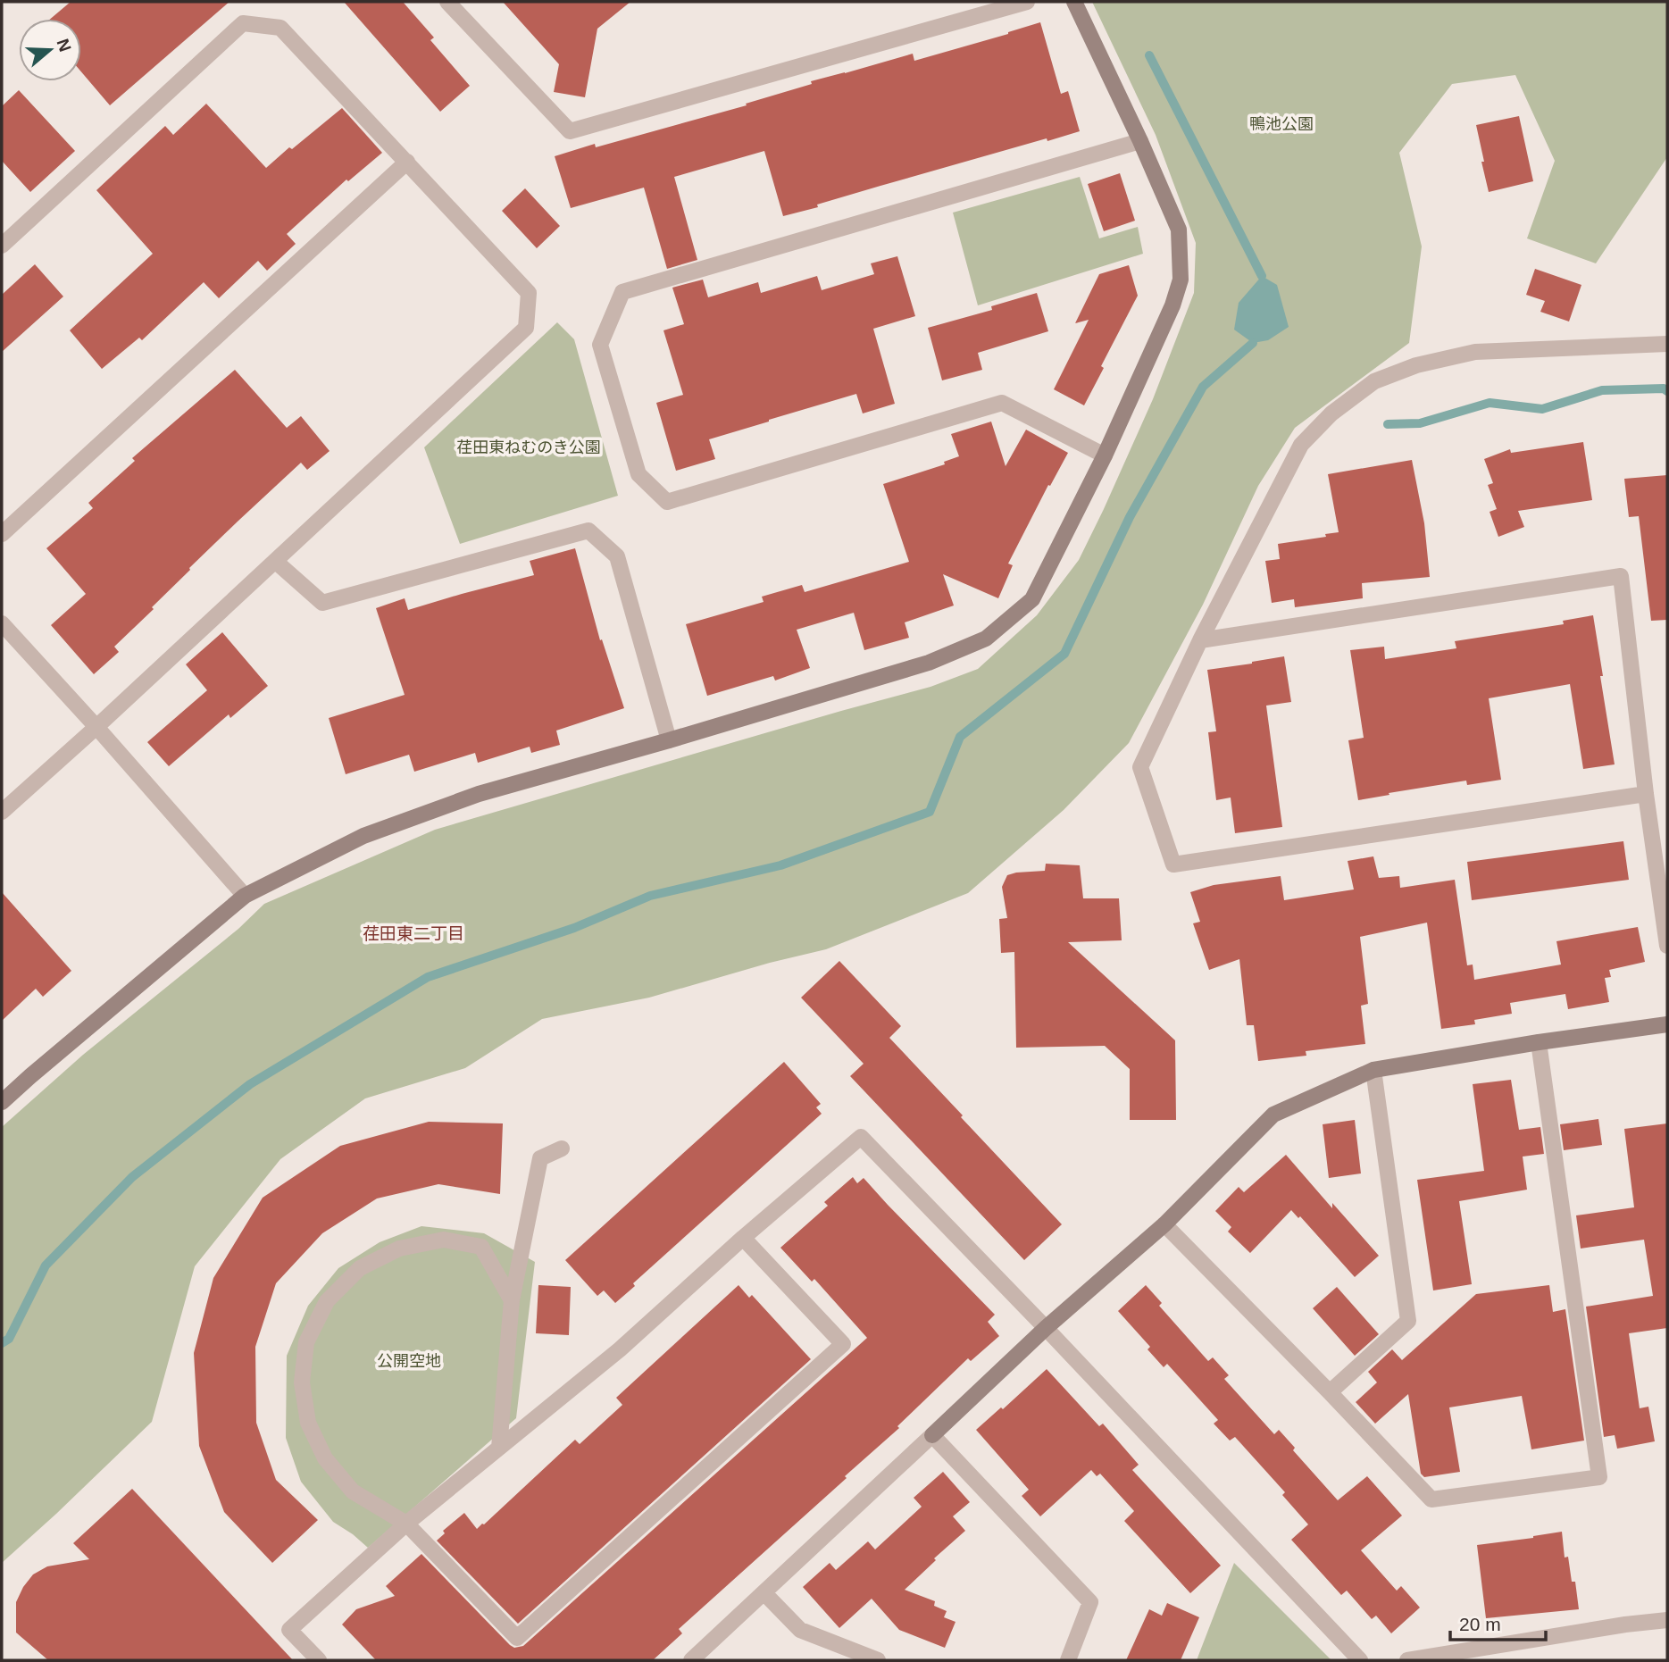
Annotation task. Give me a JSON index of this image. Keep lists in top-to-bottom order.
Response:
{
  "districts": ["荏田東二丁目"],
  "parks": ["鴨池公園", "荏田東ねむのき公園", "公開空地"],
  "scale_bar": "20 m",
  "north": "right"
}
